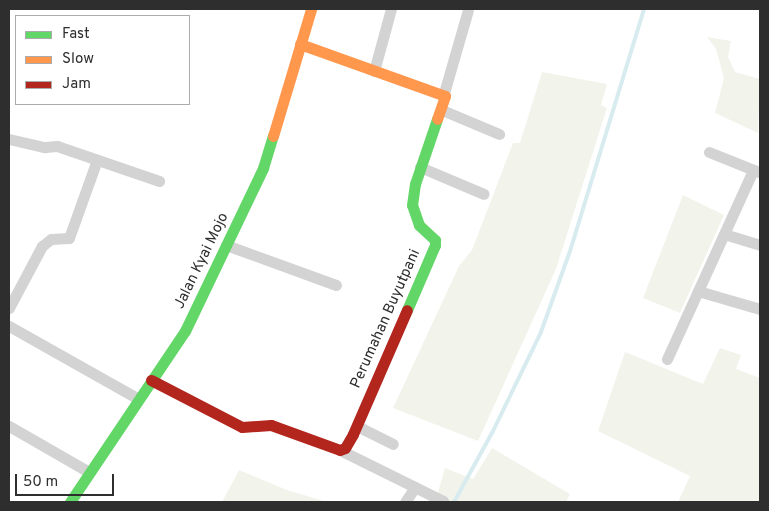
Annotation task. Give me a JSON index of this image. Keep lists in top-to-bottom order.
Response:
{
  "streets": {
    "street": ["Jalan Kyai Mojo", "Perumahan Buyutpani"]
  },
  "legend": ["Fast", "Slow", "Jam"],
  "scale_bar": "50 m"
}
